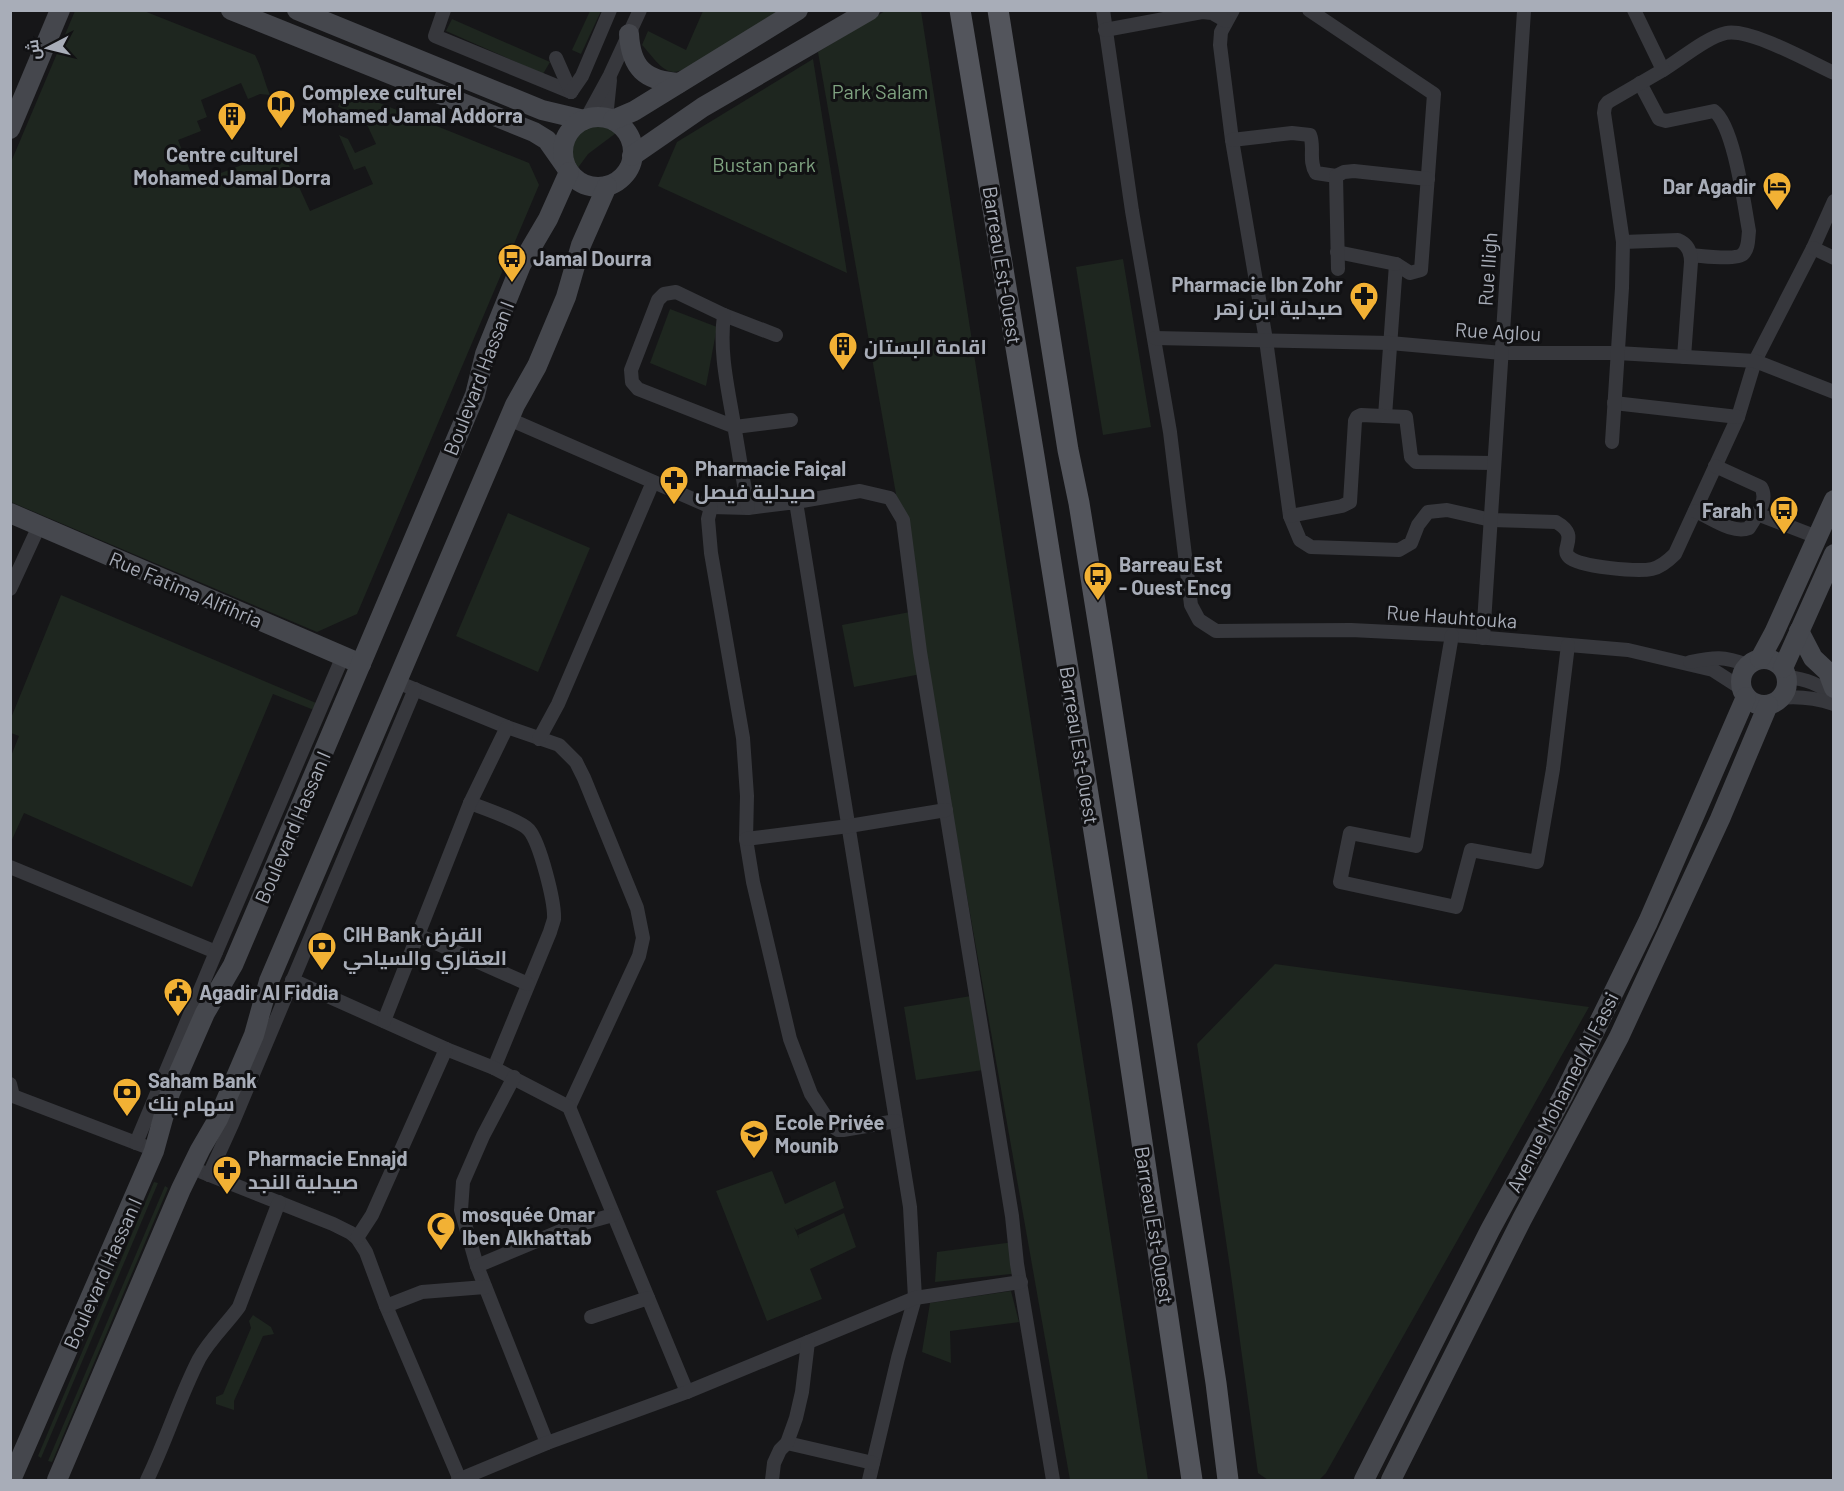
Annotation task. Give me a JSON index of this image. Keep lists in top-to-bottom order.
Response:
{
  "streets": {
    "main road": [
      "Barreau Est-Ouest",
      "Boulevard Hassan I",
      "Rue Fatima Alfihria",
      "Avenue Mohamed Al Fassi"
    ],
    "street": ["Rue Iligh", "Rue Aglou", "Rue Hauhtouka"]
  },
  "crossings": [
    ["Rue Iligh", "Rue Aglou"],
    ["Rue Iligh", "Rue Hauhtouka"],
    ["Rue Aglou", "Rue Hauhtouka"],
    ["Boulevard Hassan I", "Rue Fatima Alfihria"],
    ["Rue Hauhtouka", "Avenue Mohamed Al Fassi"]
  ],
  "parks": ["Park Salam", "Bustan park"],
  "places": {
    "library": ["Complexe culturel Mohamed Jamal Addorra"],
    "building": ["Centre culturel Mohamed Jamal Dorra", "اقامة البستان"],
    "hotel": ["Dar Agadir"],
    "bus stop": ["Jamal Dourra", "Farah 1", "Barreau Est - Ouest Encg"],
    "pharmacy": ["Pharmacie Ibn Zohr صيدلية ابن زهر", "Pharmacie Faiçal صيدلية فيصل", "Pharmacie Ennajd صيدلية النجد"],
    "bank": ["CIH Bank القرض العقاري والسياحي", "Saham Bank سهام بنك"],
    "public building": ["Agadir Al Fiddia"],
    "school or university": ["Ecole Privée Mounib"],
    "mosque": ["mosquée Omar Iben Alkhattab"]
  },
  "north": "left"
}
